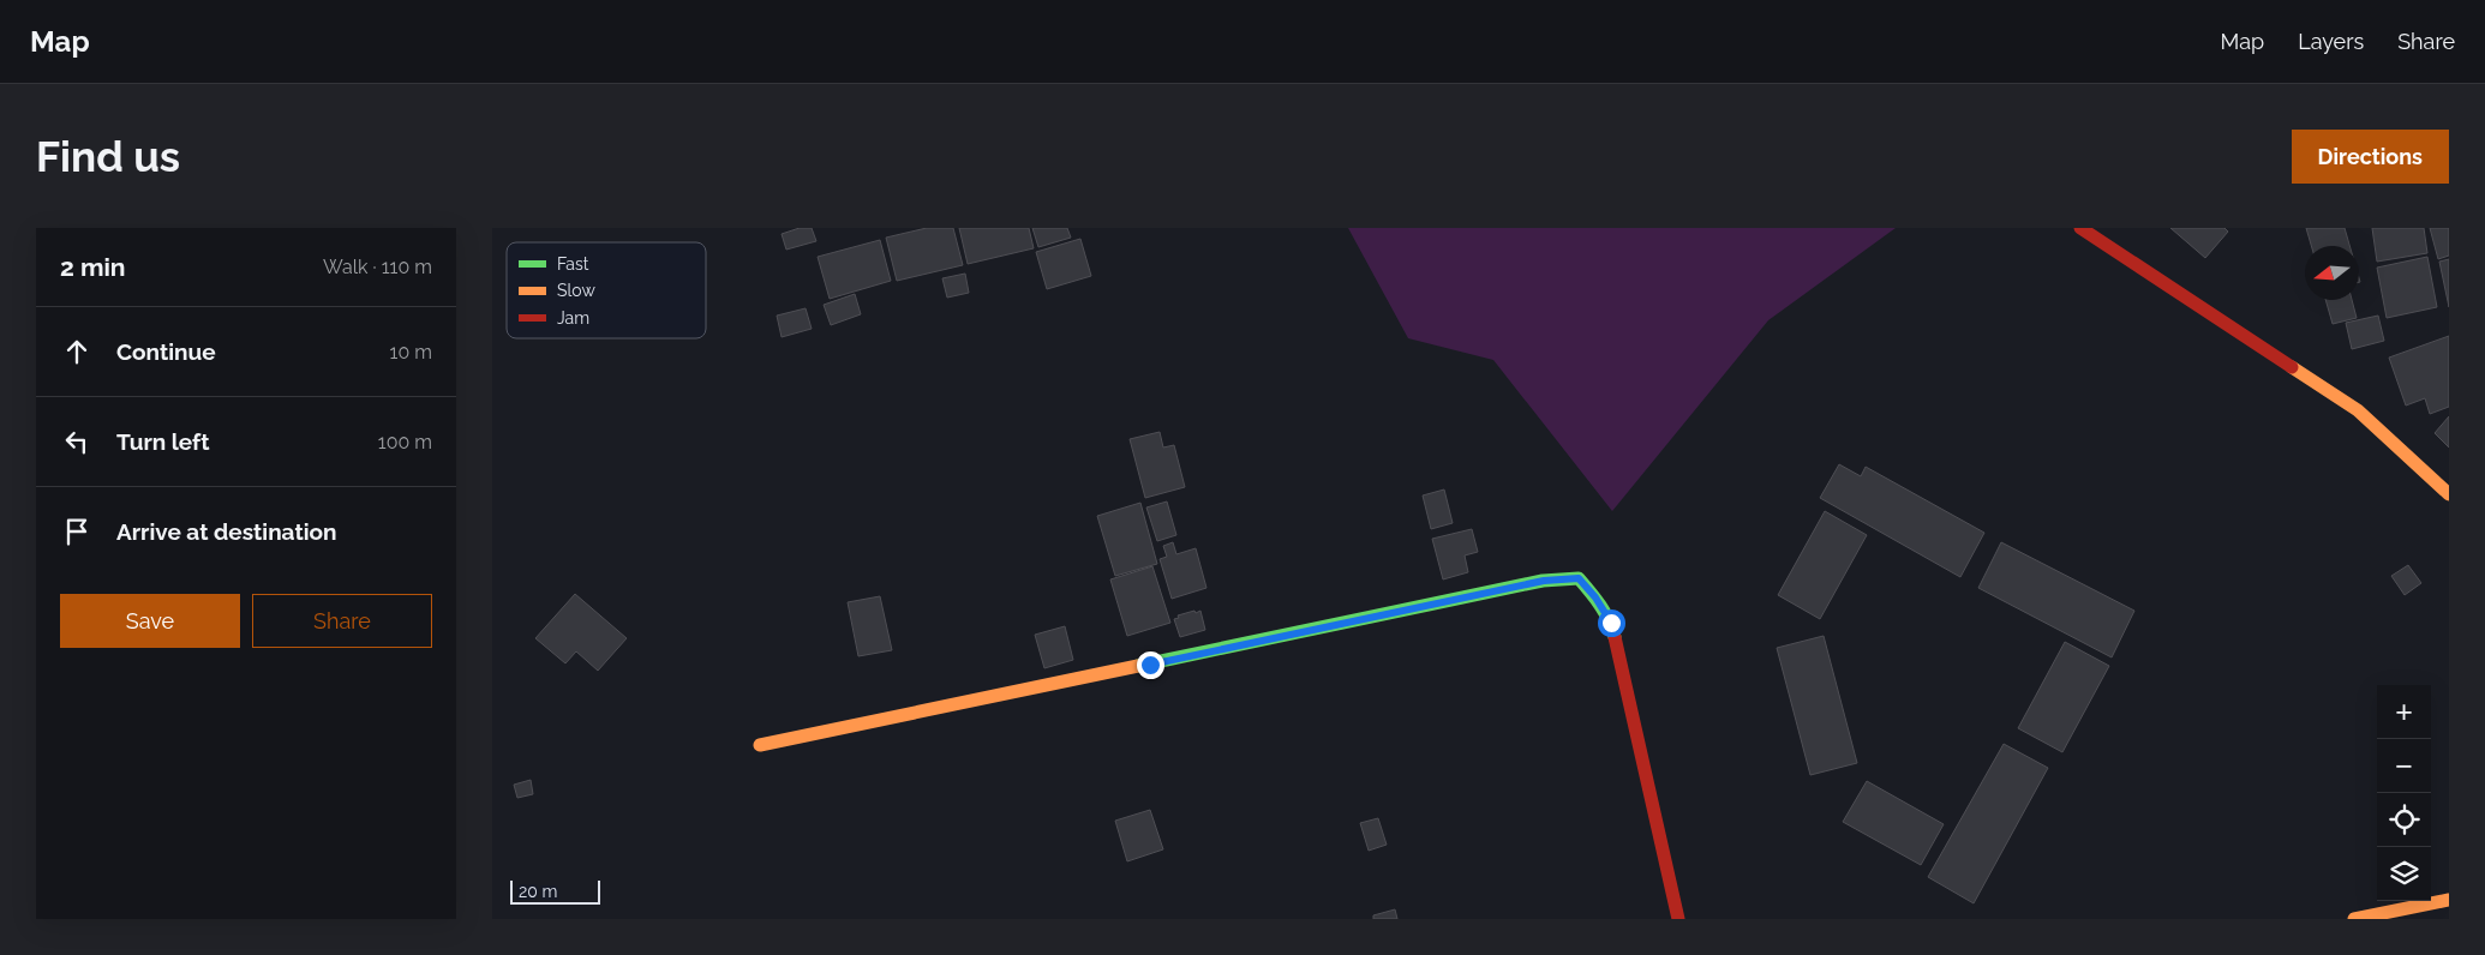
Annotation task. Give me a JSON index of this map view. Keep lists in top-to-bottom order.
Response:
{
  "legend": ["Fast", "Slow", "Jam"],
  "scale_bar": "20 m",
  "north": "left",
  "page": {
    "header": "Map",
    "nav": ["Map", "Layers", "Share"],
    "buttons": [
      "Directions",
      ["Save", "Share"]
    ],
    "title": "Find us",
    "heading": ["2 min", "Walk · 110 m"],
    "list": [
      ["Continue", "10 m"],
      ["Turn left", "100 m"],
      "Arrive at destination"
    ],
    "map_buttons": ["+", "−"],
    "scale": "20 m"
  }
}
